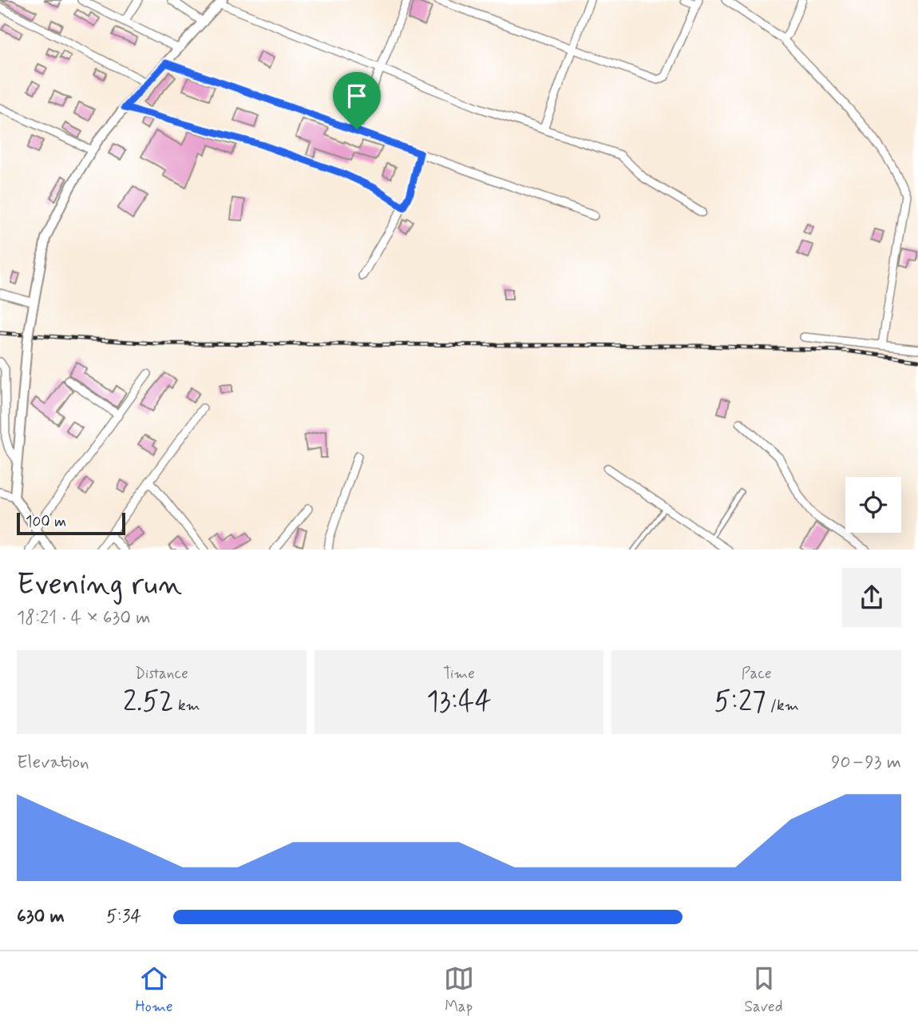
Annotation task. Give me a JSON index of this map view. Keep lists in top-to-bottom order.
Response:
{
  "scale_bar": "100 m",
  "page": {
    "scale": "100 m",
    "heading": ["Evening run", "18:21 · 4 × 630 m"],
    "stats": [
      ["Distance", "2.52 km"],
      ["Time", "13:44"],
      ["Pace", "5:27 /km"]
    ],
    "chart": ["Elevation", "90–93 m"],
    "list": [
      {
        "name": "630 m",
        "note": "5:34"
      }
    ],
    "tabs": ["Home", "Map", "Saved"]
  }
}
